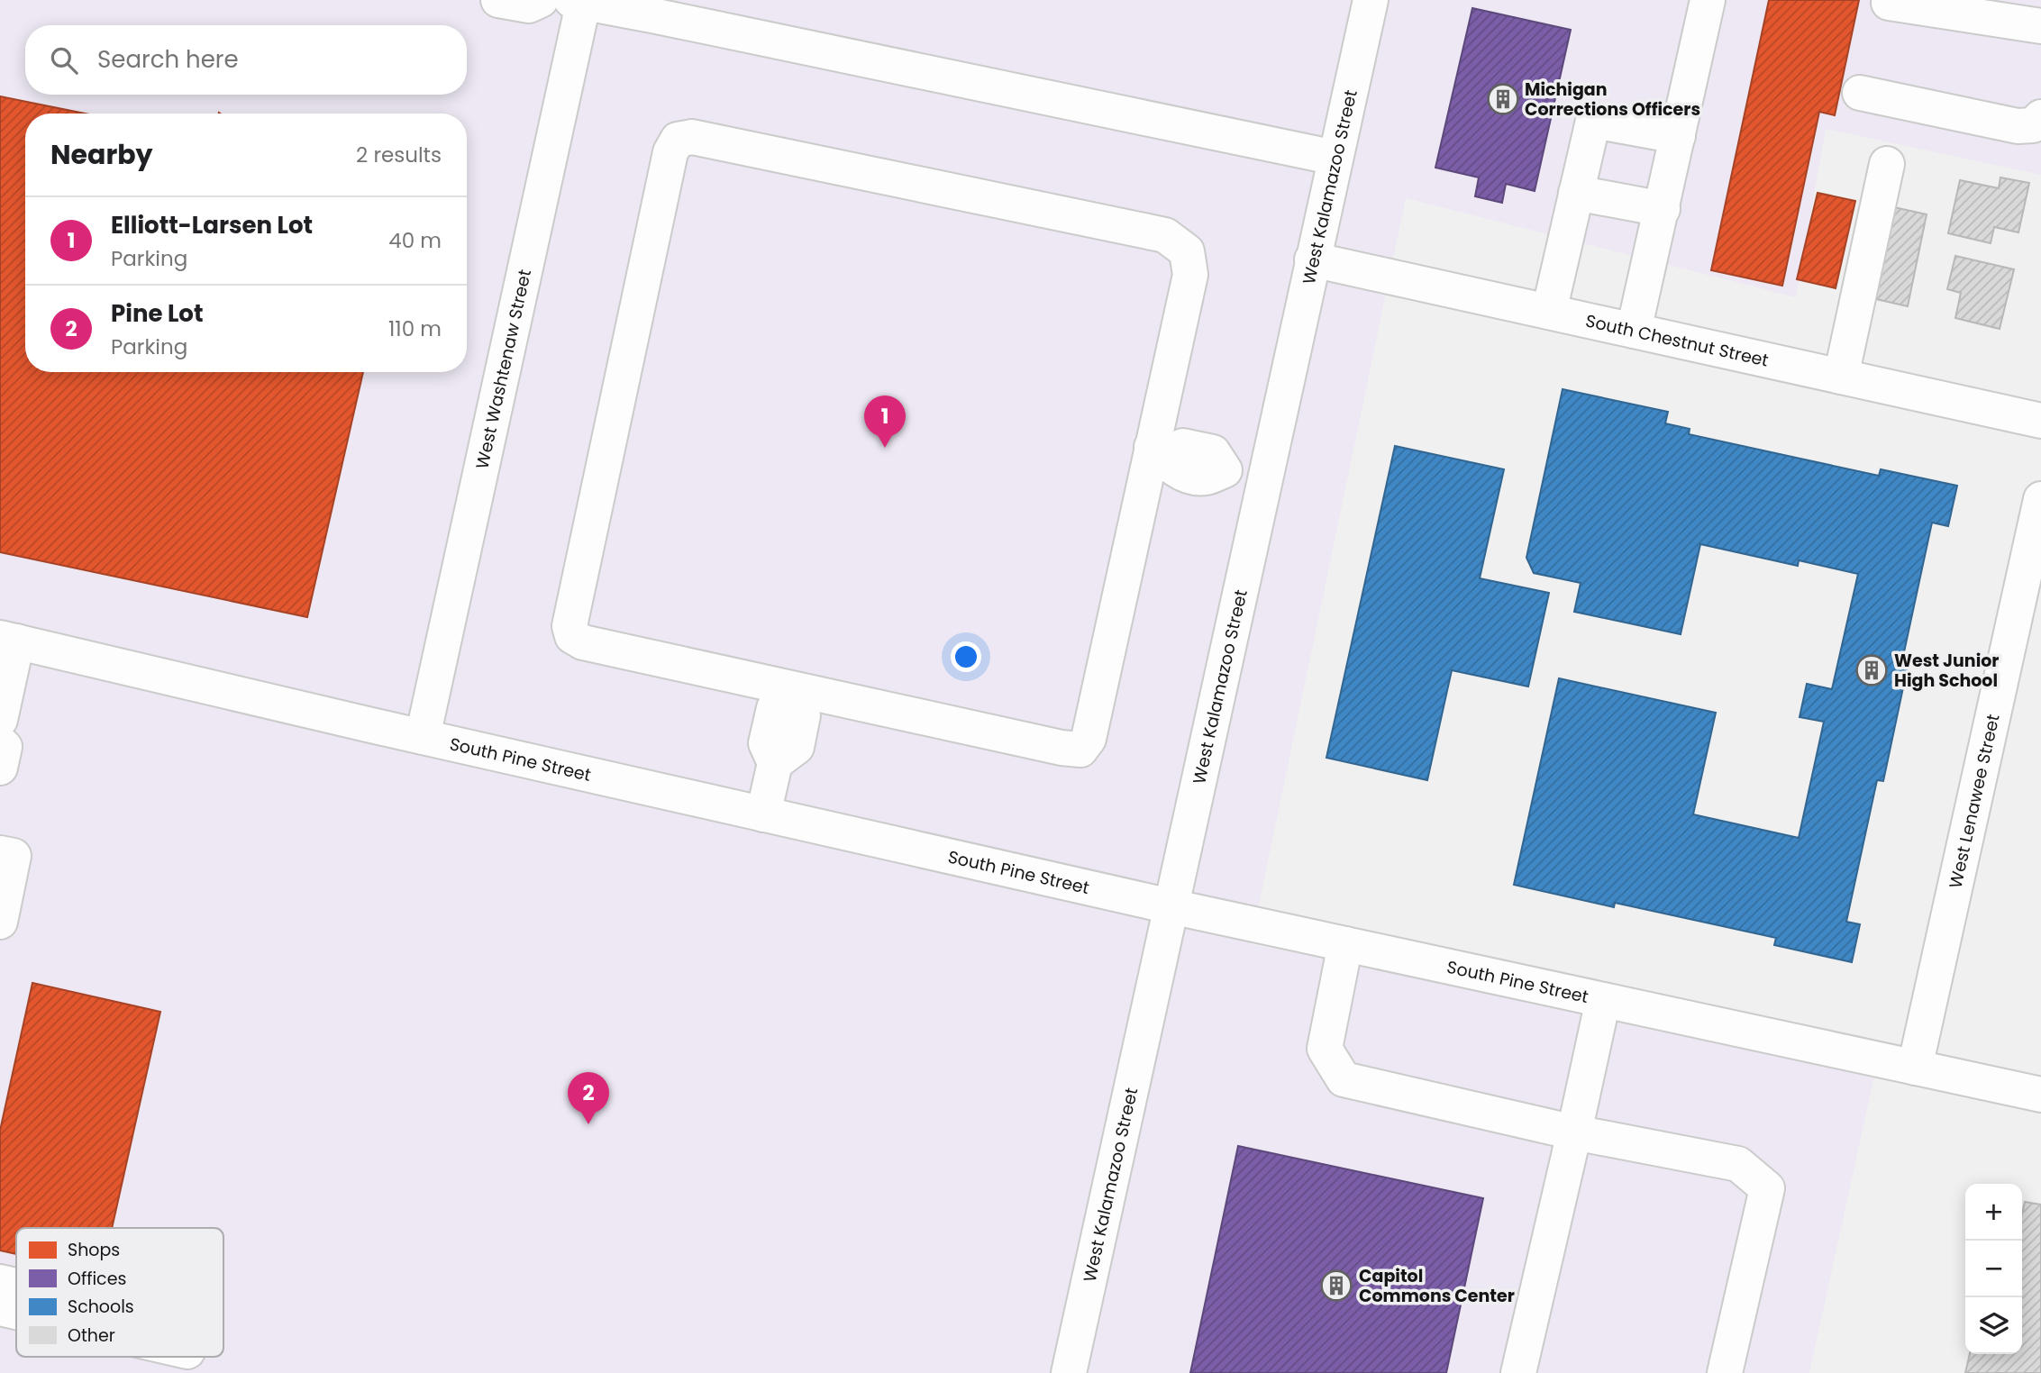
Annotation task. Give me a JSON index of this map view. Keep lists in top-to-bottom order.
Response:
{
  "streets": {
    "street": [
      "West Kalamazoo Street",
      "South Chestnut Street",
      "West Washtenaw Street",
      "South Pine Street",
      "West Lenawee Street"
    ]
  },
  "crossings": [
    ["West Kalamazoo Street", "South Chestnut Street"],
    ["West Kalamazoo Street", "South Pine Street"],
    ["West Washtenaw Street", "South Pine Street"],
    ["South Pine Street", "West Lenawee Street"]
  ],
  "places": {
    "building": ["Michigan Corrections Officers", "West Junior High School", "Capitol Commons Center"]
  },
  "legend": [
    "Shops",
    "Offices",
    "Schools",
    "Other"
  ],
  "page": {
    "search": "Search here",
    "heading": ["Nearby", "2 results"],
    "list": [
      {
        "mark": "1",
        "name": "Elliott-Larsen Lot",
        "note": "Parking",
        "value": "40 m"
      },
      {
        "mark": "2",
        "name": "Pine Lot",
        "note": "Parking",
        "value": "110 m"
      }
    ],
    "pins": ["1", "2"],
    "map_buttons": ["+", "−"]
  }
}
